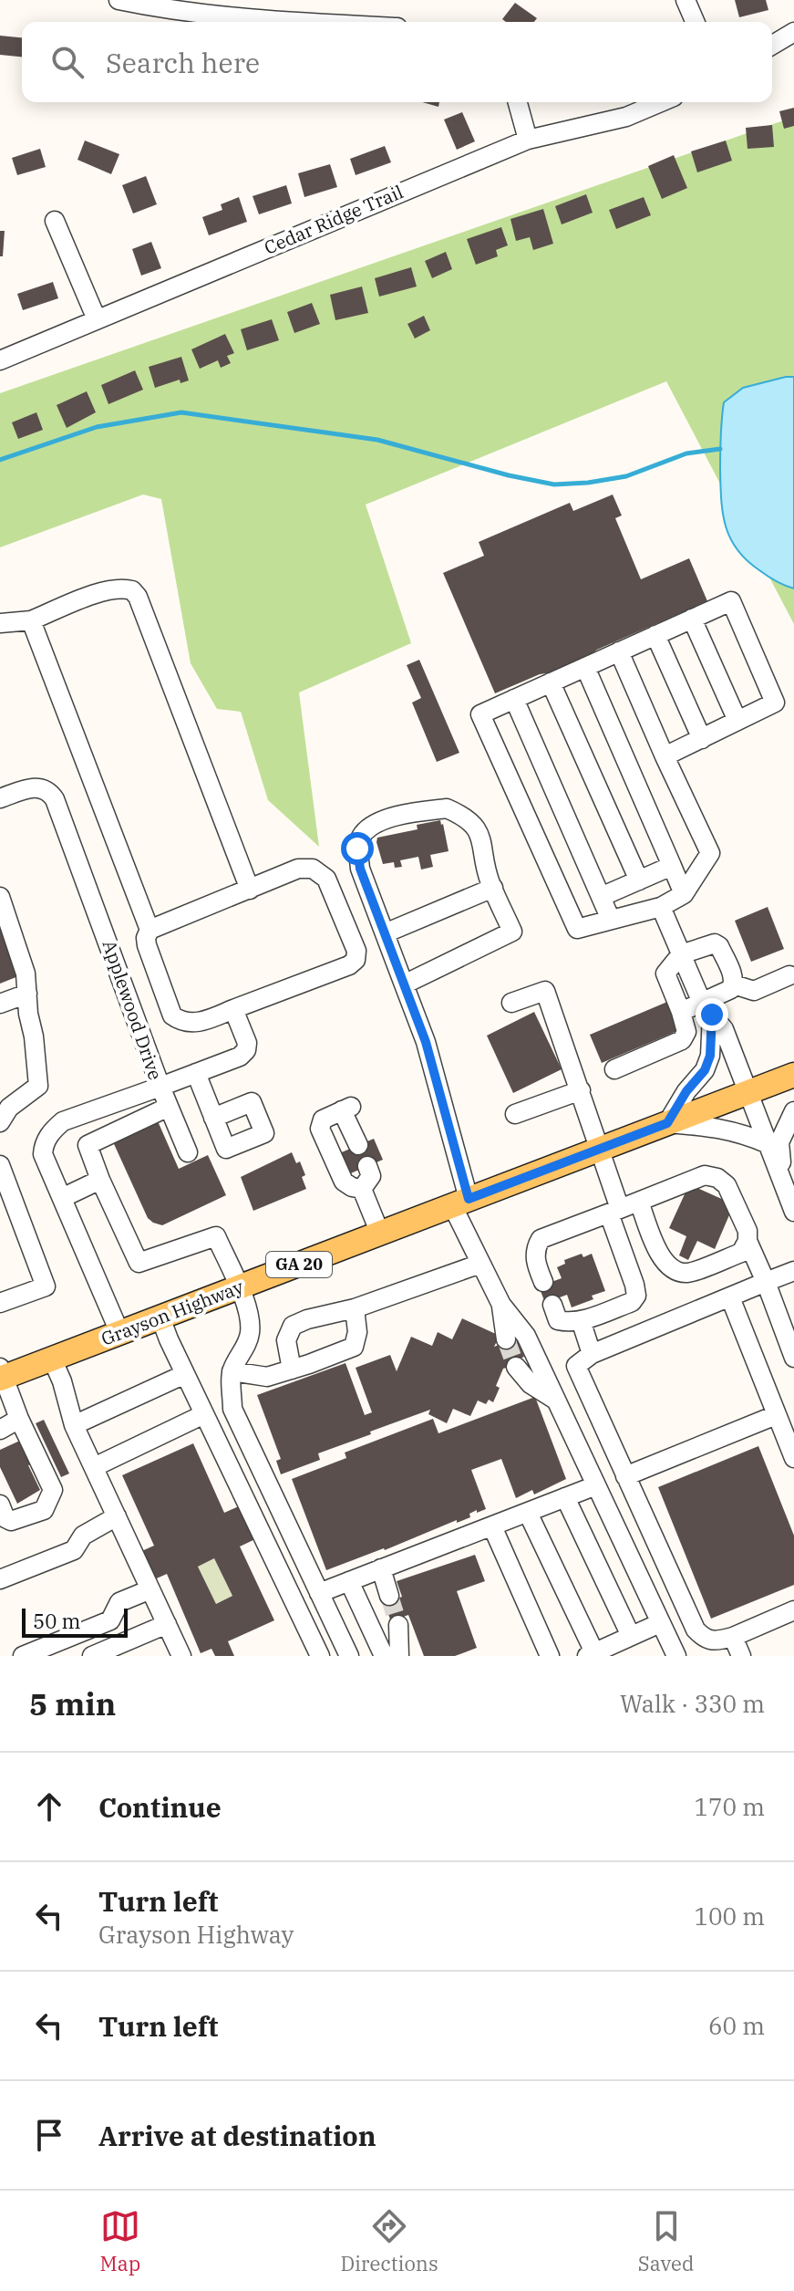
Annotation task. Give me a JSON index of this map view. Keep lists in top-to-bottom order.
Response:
{
  "streets": {
    "main road": ["GA 20", "Grayson Highway"],
    "street": ["Cedar Ridge Trail", "Applewood Drive"]
  },
  "crossings": [
    ["Applewood Drive", "Grayson Highway"]
  ],
  "scale_bar": "50 m",
  "page": {
    "search": "Search here",
    "scale": "50 m",
    "heading": ["5 min", "Walk · 330 m"],
    "list": [
      ["Continue", "170 m"],
      ["Turn left", "Grayson Highway", "100 m"],
      ["Turn left", "60 m"],
      "Arrive at destination"
    ],
    "nav": ["Map", "Directions", "Saved"]
  }
}
